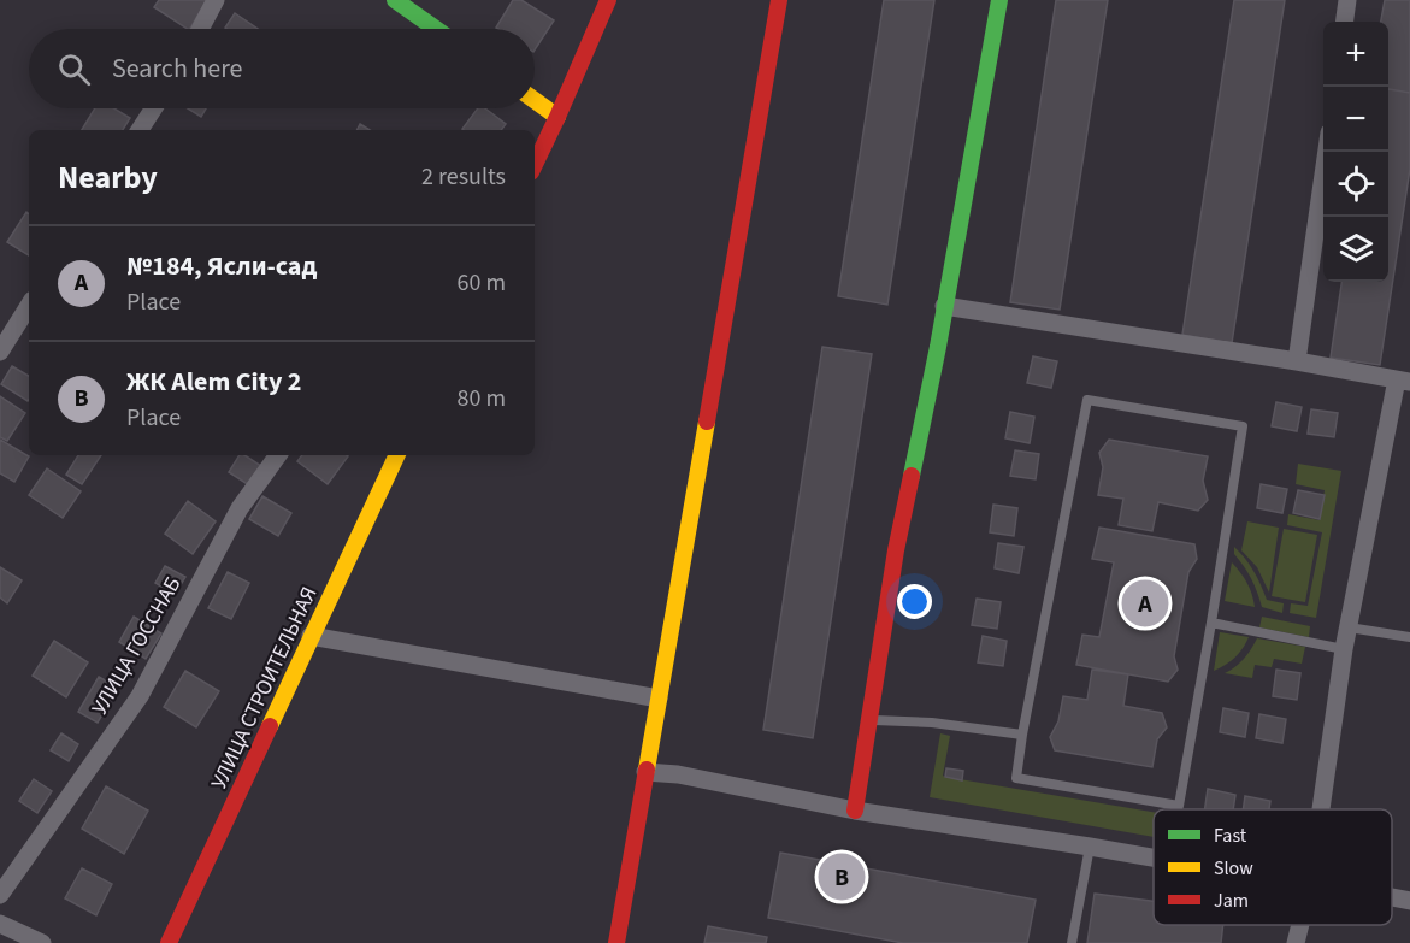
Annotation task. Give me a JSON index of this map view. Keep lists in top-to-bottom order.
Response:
{
  "streets": {
    "street": ["УЛИЦА ГОССНАБ", "УЛИЦА СТРОИТЕЛЬНАЯ"]
  },
  "legend": ["Fast", "Slow", "Jam"],
  "page": {
    "map_buttons": ["+", "−"],
    "search": "Search here",
    "heading": ["Nearby", "2 results"],
    "list": [
      {
        "mark": "A",
        "name": "№184, Ясли-сад",
        "note": "Place",
        "value": "60 m"
      },
      {
        "mark": "B",
        "name": "ЖК Alem City 2",
        "note": "Place",
        "value": "80 m"
      }
    ],
    "pins": ["A", "B"]
  }
}
